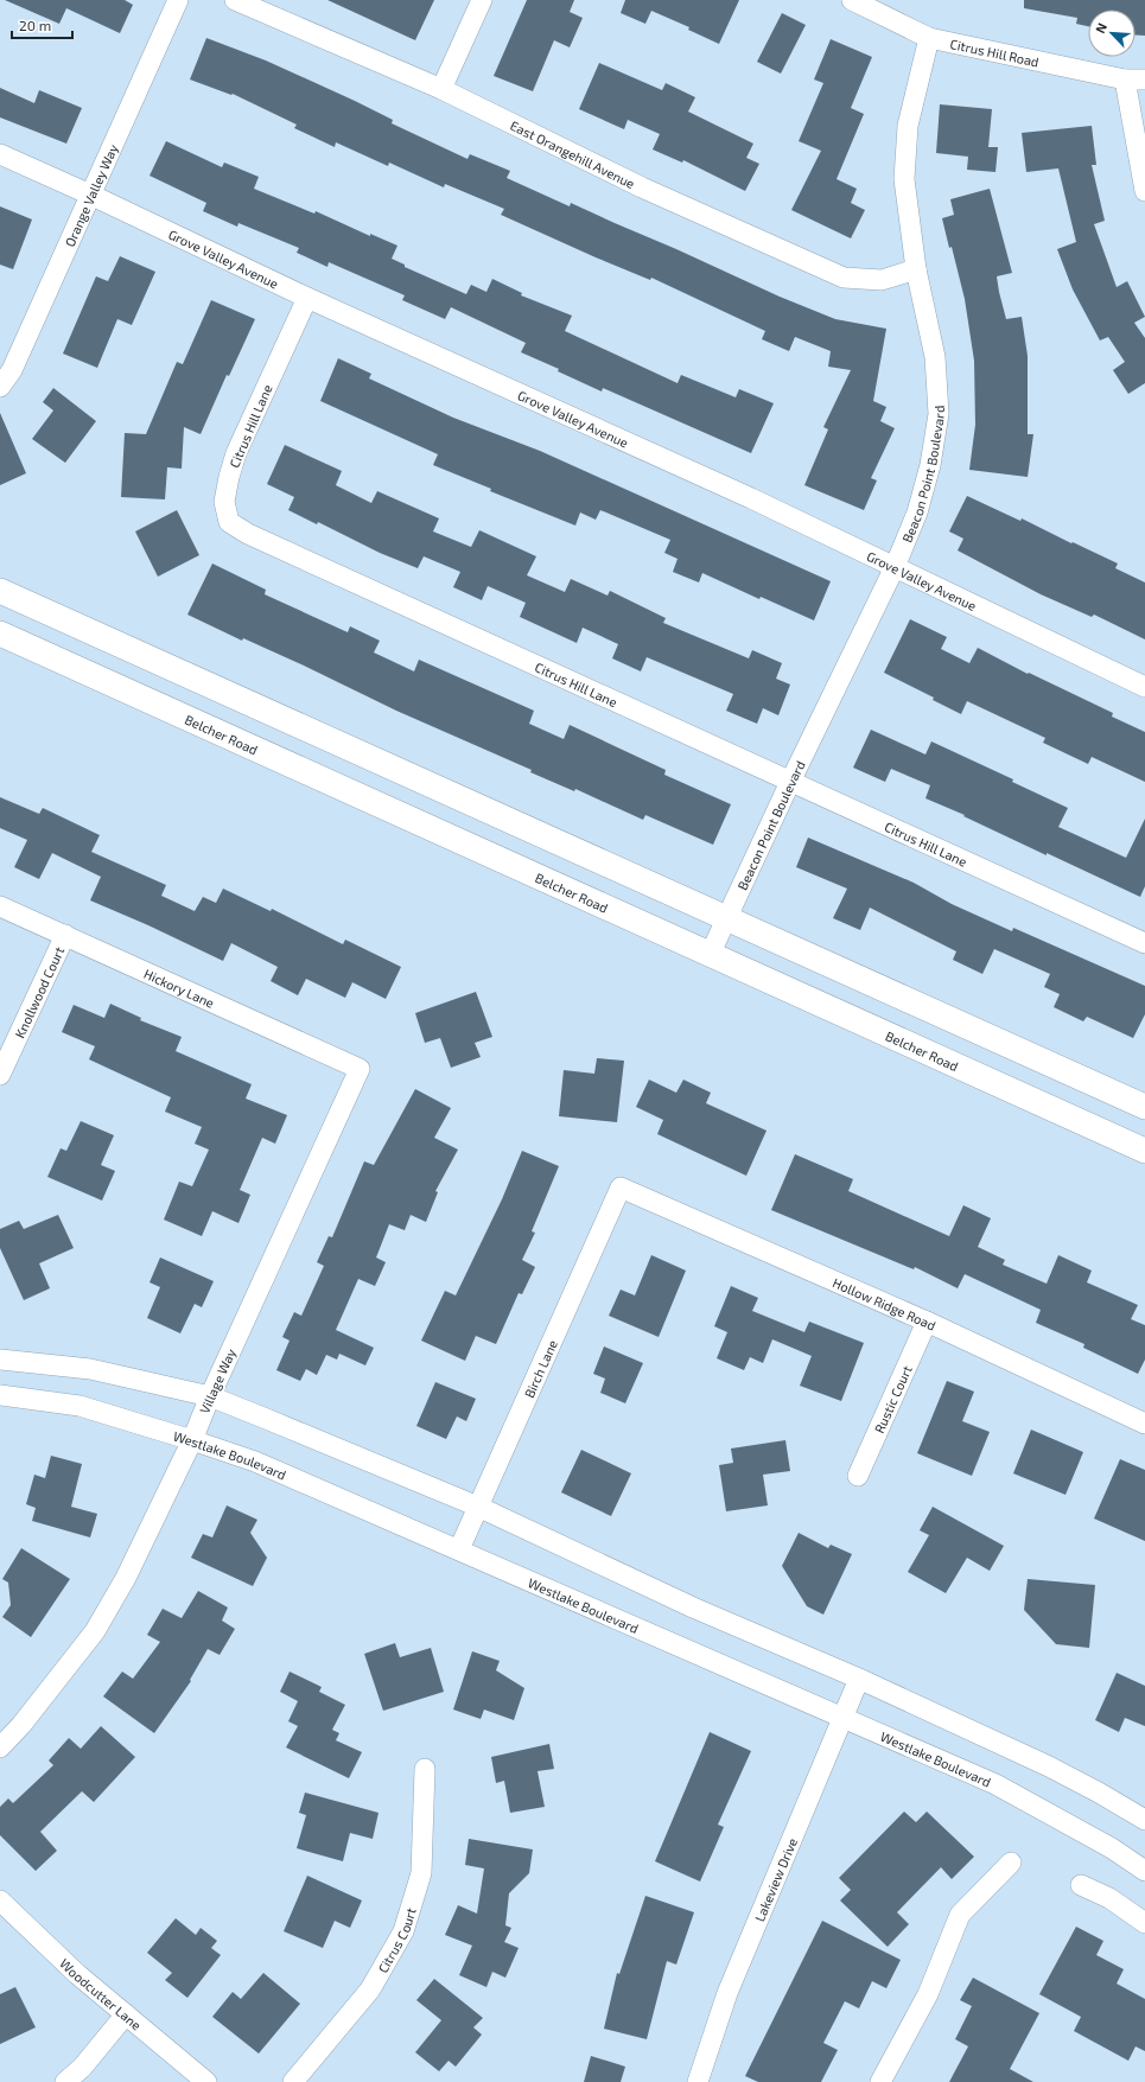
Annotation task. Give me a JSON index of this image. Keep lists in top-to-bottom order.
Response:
{
  "streets": {
    "main road": ["Belcher Road"],
    "street": [
      "Citrus Hill Road",
      "East Orangehill Avenue",
      "Orange Valley Way",
      "Grove Valley Avenue",
      "Citrus Hill Lane",
      "Beacon Point Boulevard",
      "Hickory Lane",
      "Knollwood Court",
      "Hollow Ridge Road",
      "Birch Lane",
      "Village Way",
      "Rustic Court",
      "Westlake Boulevard",
      "Lakeview Drive",
      "Citrus Court",
      "Woodcutter Lane"
    ]
  },
  "crossings": [
    ["Citrus Hill Road", "Beacon Point Boulevard"],
    ["East Orangehill Avenue", "Beacon Point Boulevard"],
    ["Orange Valley Way", "Grove Valley Avenue"],
    ["Grove Valley Avenue", "Citrus Hill Lane"],
    ["Grove Valley Avenue", "Beacon Point Boulevard"],
    ["Citrus Hill Lane", "Beacon Point Boulevard"],
    ["Beacon Point Boulevard", "Belcher Road"],
    ["Hickory Lane", "Knollwood Court"],
    ["Hickory Lane", "Village Way"],
    ["Hollow Ridge Road", "Birch Lane"],
    ["Hollow Ridge Road", "Rustic Court"],
    ["Birch Lane", "Westlake Boulevard"],
    ["Village Way", "Westlake Boulevard"],
    ["Westlake Boulevard", "Lakeview Drive"]
  ],
  "scale_bar": "20 m",
  "north": "top left"
}
